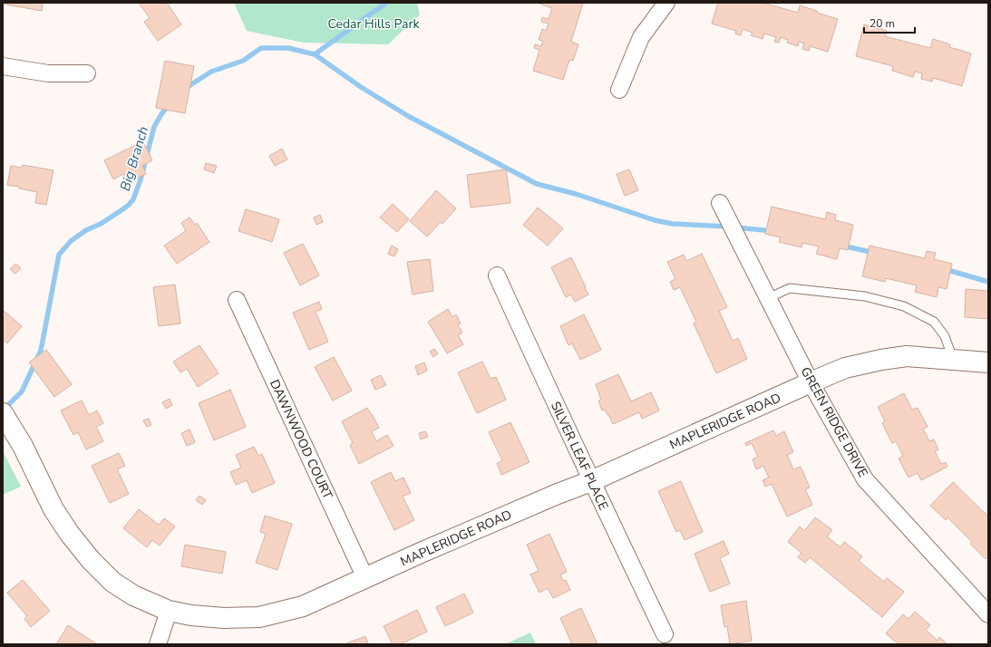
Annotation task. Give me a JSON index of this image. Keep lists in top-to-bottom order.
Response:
{
  "streets": {
    "street": [
      "MAPLERIDGE ROAD",
      "GREEN RIDGE DRIVE",
      "DAWNWOOD COURT",
      "SILVER LEAF PLACE"
    ]
  },
  "crossings": [
    ["MAPLERIDGE ROAD", "GREEN RIDGE DRIVE"],
    ["MAPLERIDGE ROAD", "DAWNWOOD COURT"],
    ["MAPLERIDGE ROAD", "SILVER LEAF PLACE"]
  ],
  "water": ["Big Branch"],
  "parks": ["Cedar Hills Park"],
  "scale_bar": "20 m"
}
